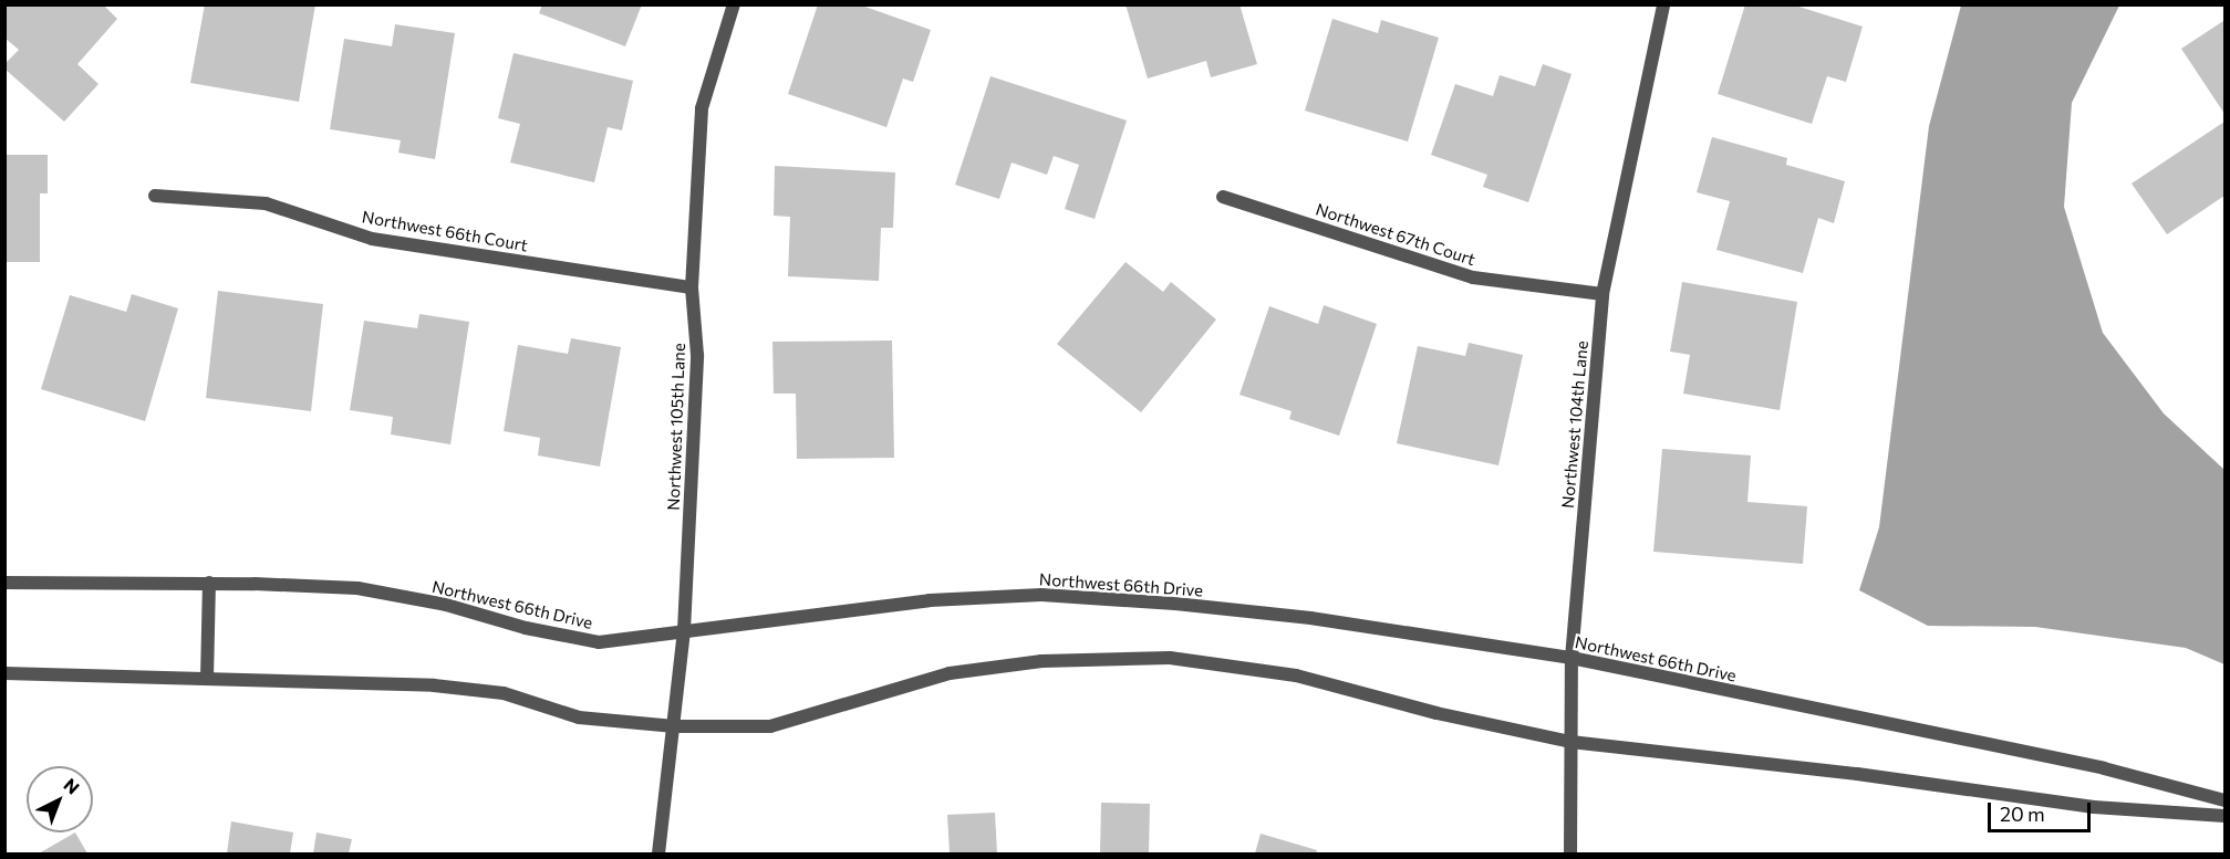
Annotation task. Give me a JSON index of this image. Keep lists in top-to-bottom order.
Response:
{
  "streets": {
    "street": [
      "Northwest 66th Court",
      "Northwest 67th Court",
      "Northwest 104th Lane",
      "Northwest 105th Lane",
      "Northwest 66th Drive"
    ]
  },
  "crossings": [
    ["Northwest 66th Court", "Northwest 105th Lane"],
    ["Northwest 67th Court", "Northwest 104th Lane"],
    ["Northwest 104th Lane", "Northwest 66th Drive"],
    ["Northwest 105th Lane", "Northwest 66th Drive"]
  ],
  "scale_bar": "20 m",
  "north": "top right"
}
